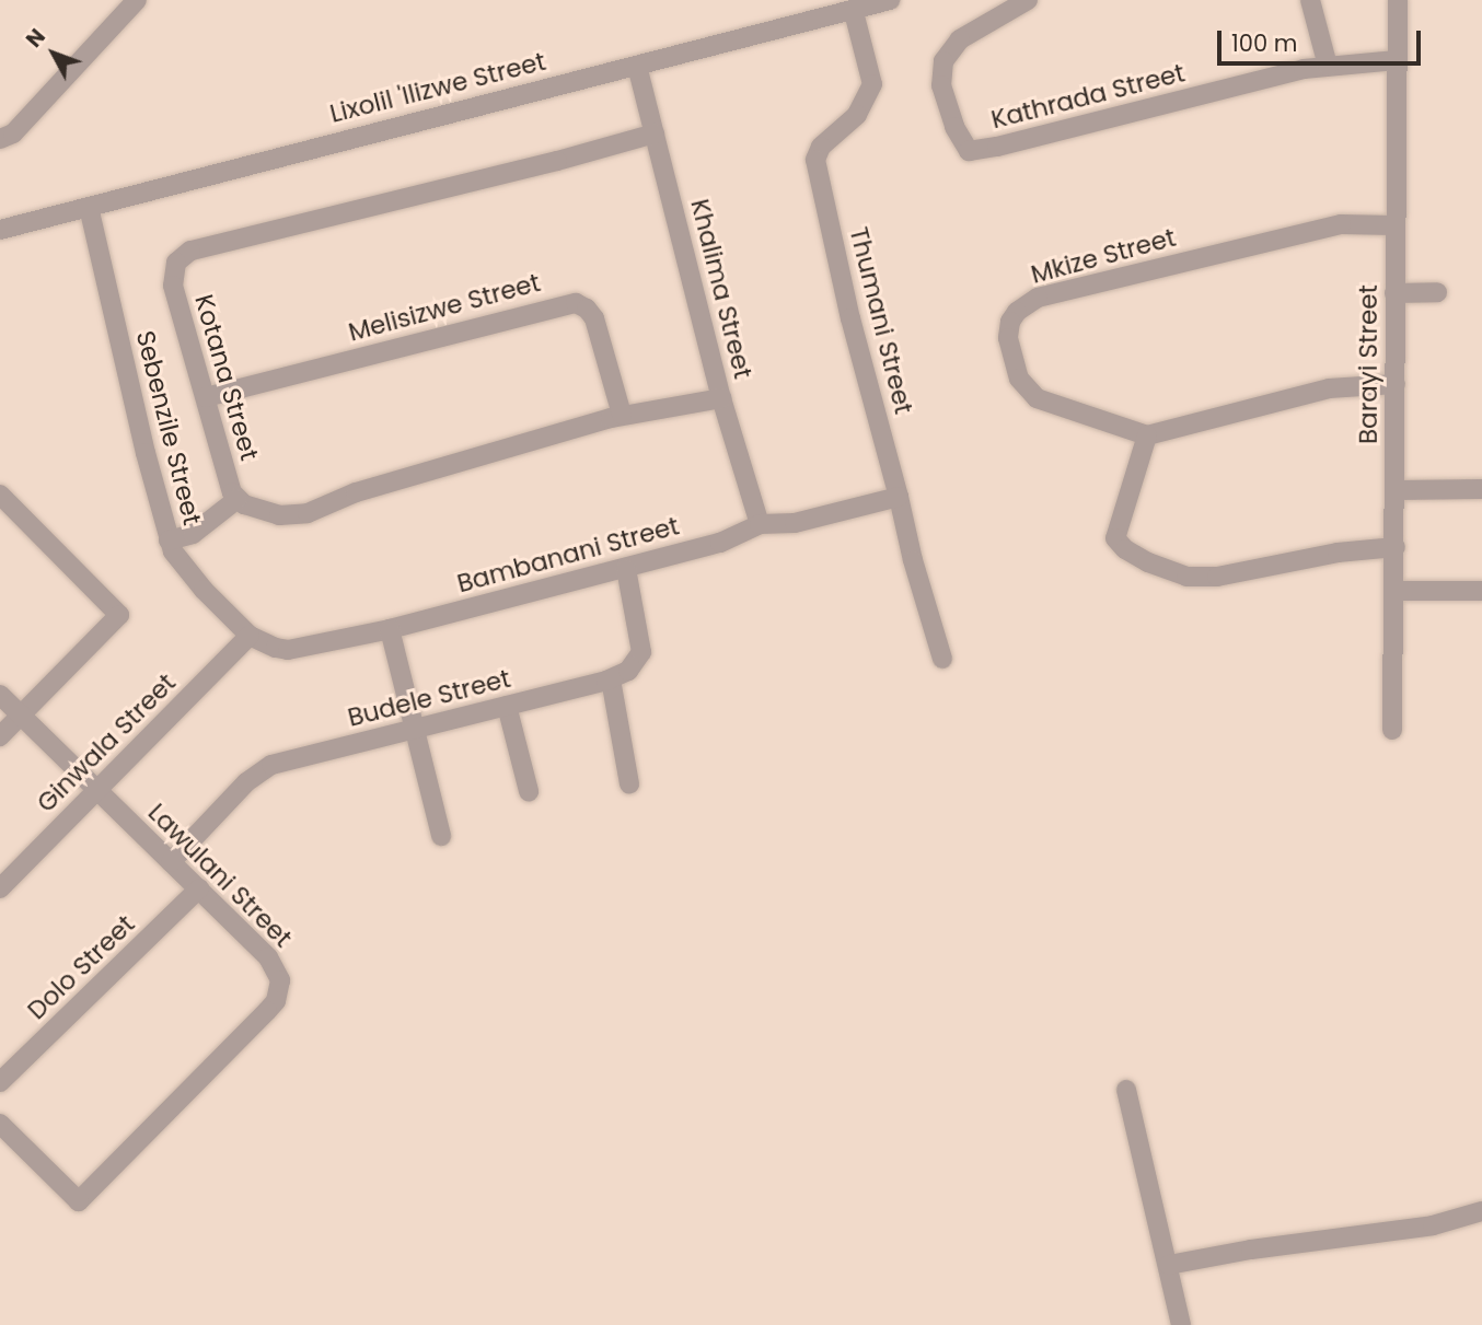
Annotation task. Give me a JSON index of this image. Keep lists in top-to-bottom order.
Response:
{
  "streets": {
    "street": [
      "Lixolil 'Ilizwe Street",
      "Kathrada Street",
      "Mkize Street",
      "Khalima Street",
      "Melisizwe Street",
      "Thumani Street",
      "Barayi Street",
      "Kotana Street",
      "Sebenzile Street",
      "Bambanani Street",
      "Budele Street",
      "Ginwala Street",
      "Lawulani Street",
      "Dolo Street"
    ]
  },
  "crossings": [
    ["Lixolil 'Ilizwe Street", "Khalima Street"],
    ["Lixolil 'Ilizwe Street", "Thumani Street"],
    ["Lixolil 'Ilizwe Street", "Sebenzile Street"],
    ["Kathrada Street", "Barayi Street"],
    ["Mkize Street", "Barayi Street"],
    ["Khalima Street", "Kotana Street"],
    ["Khalima Street", "Bambanani Street"],
    ["Melisizwe Street", "Kotana Street"],
    ["Thumani Street", "Bambanani Street"],
    ["Sebenzile Street", "Bambanani Street"],
    ["Sebenzile Street", "Ginwala Street"],
    ["Bambanani Street", "Budele Street"],
    ["Bambanani Street", "Ginwala Street"],
    ["Budele Street", "Lawulani Street"],
    ["Ginwala Street", "Lawulani Street"],
    ["Lawulani Street", "Dolo Street"]
  ],
  "scale_bar": "100 m",
  "north": "top left"
}
